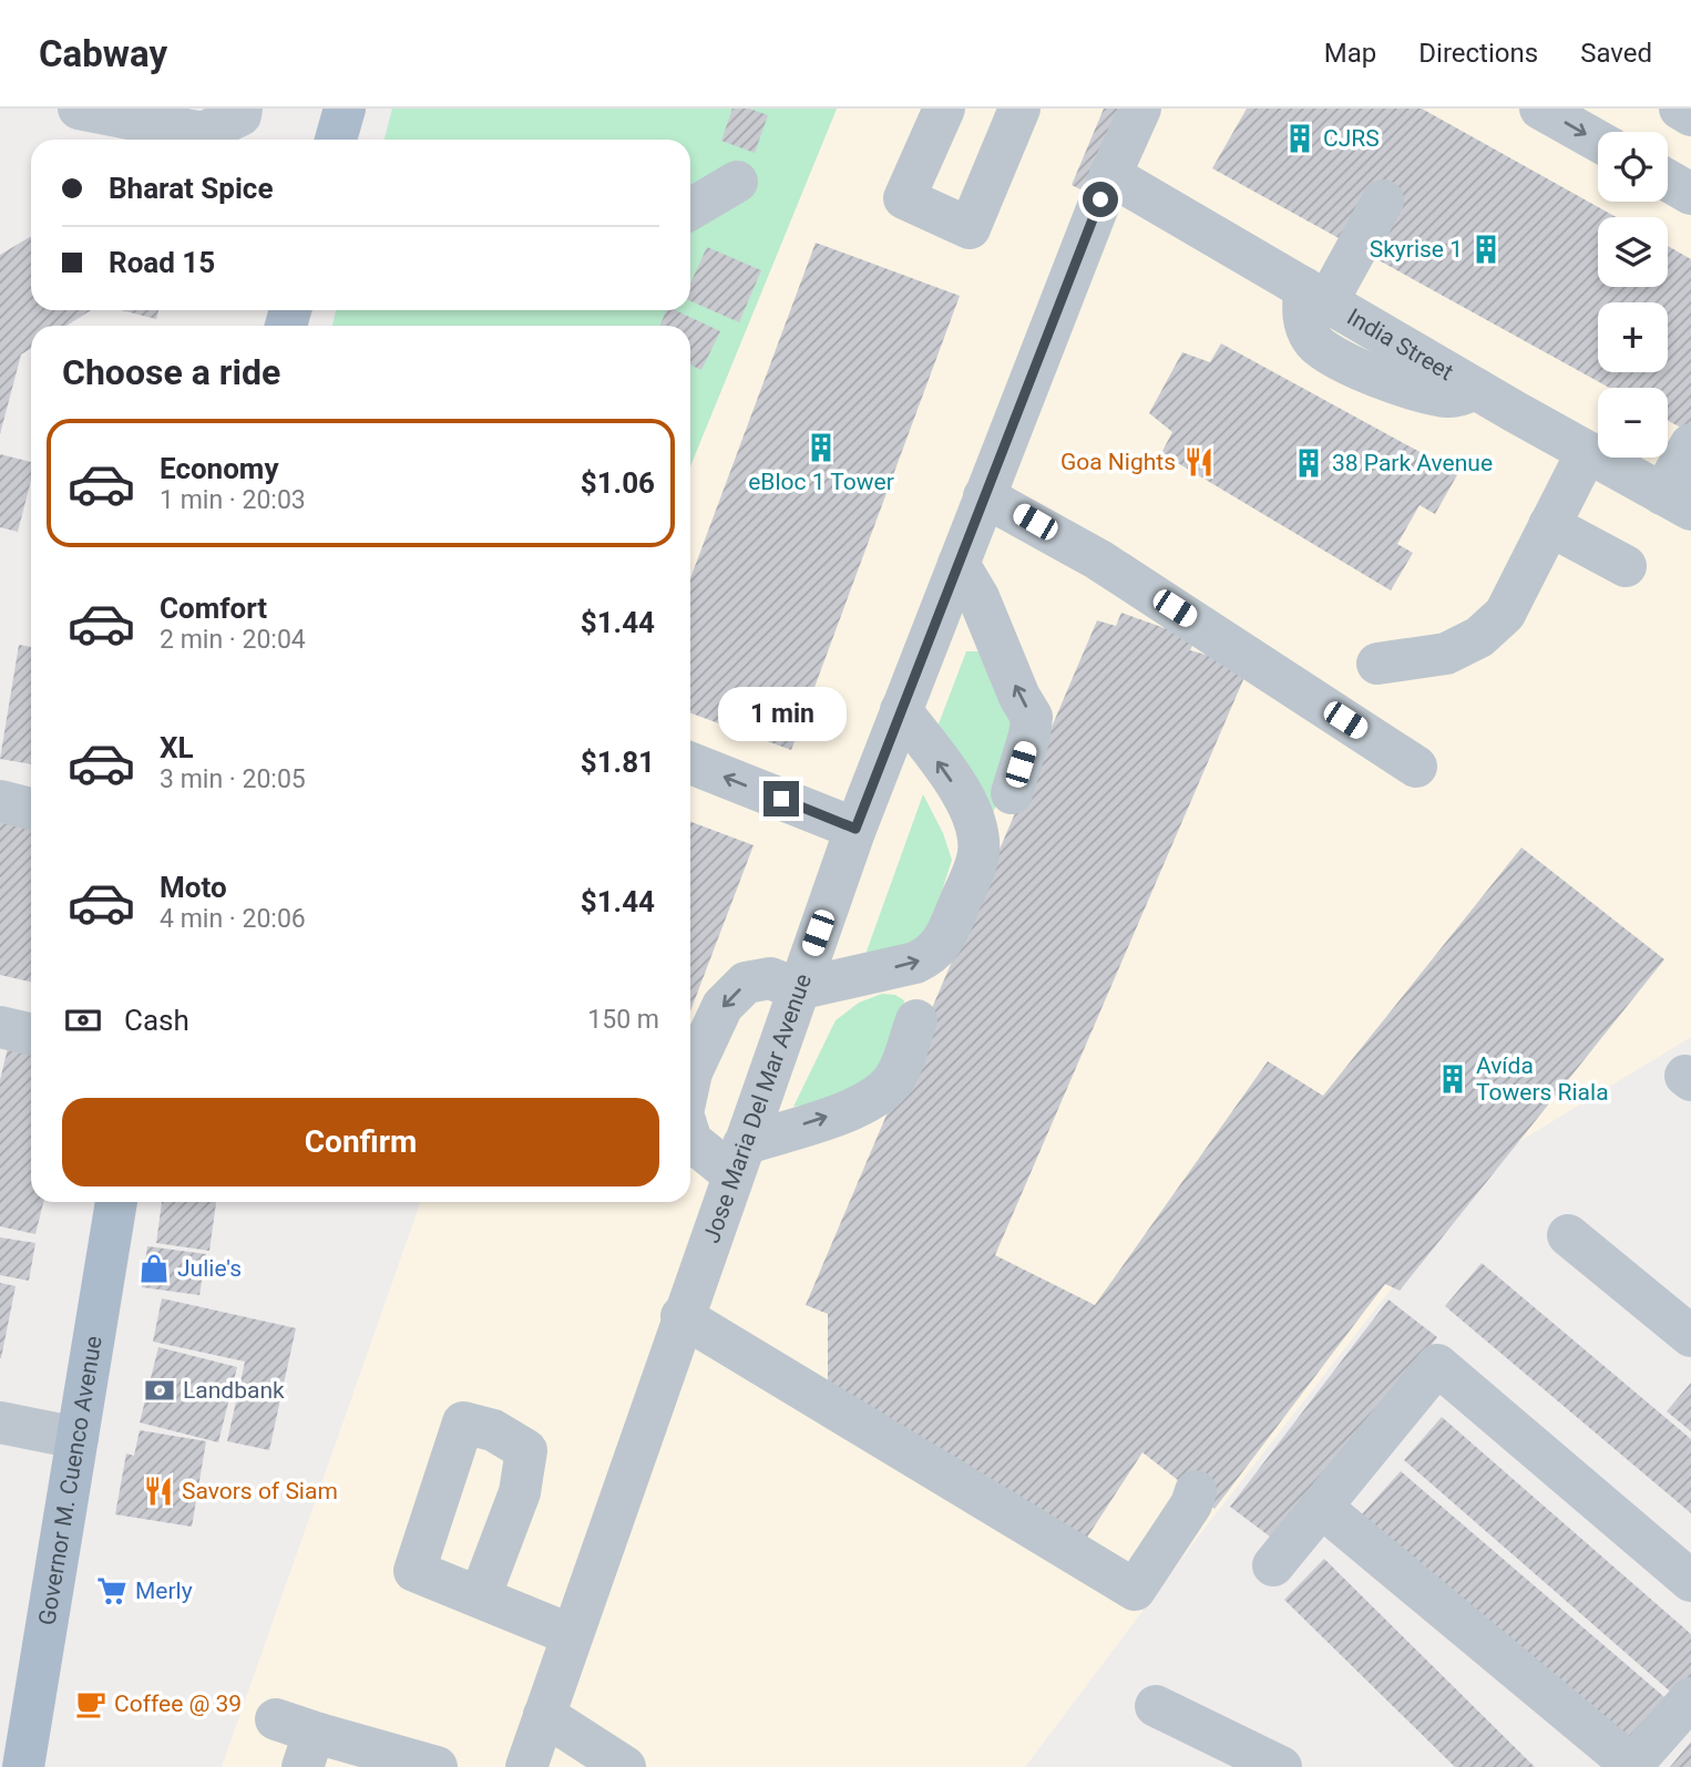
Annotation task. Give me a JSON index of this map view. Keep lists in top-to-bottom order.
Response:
{
  "streets": {
    "main road": ["Governor M. Cuenco Avenue"],
    "street": ["India Street", "Jose Maria Del Mar Avenue"]
  },
  "places": {
    "building": [
      "CJRS",
      "Skyrise 1",
      "eBloc 1 Tower",
      "38 Park Avenue",
      "Avída Towers Riala"
    ],
    "restaurant": ["Goa Nights", "Savors of Siam"],
    "shop": ["Julie's"],
    "bank": ["Landbank"],
    "supermarket": ["Merly"],
    "cafe": ["Coffee @ 39"]
  },
  "page": {
    "header": "Cabway",
    "nav": ["Map", "Directions", "Saved"],
    "map_buttons": ["+", "−"],
    "banner": ["Bharat Spice", "Road 15"],
    "heading": "Choose a ride",
    "list": [
      {
        "name": "Economy",
        "note": "1 min · 20:03",
        "value": "$1.06"
      },
      {
        "name": "Comfort",
        "note": "2 min · 20:04",
        "value": "$1.44"
      },
      {
        "name": "XL",
        "note": "3 min · 20:05",
        "value": "$1.81"
      },
      {
        "name": "Moto",
        "note": "4 min · 20:06",
        "value": "$1.44"
      }
    ],
    "bubble": "1 min",
    "pay": ["Cash", "150 m"],
    "buttons": "Confirm"
  }
}
